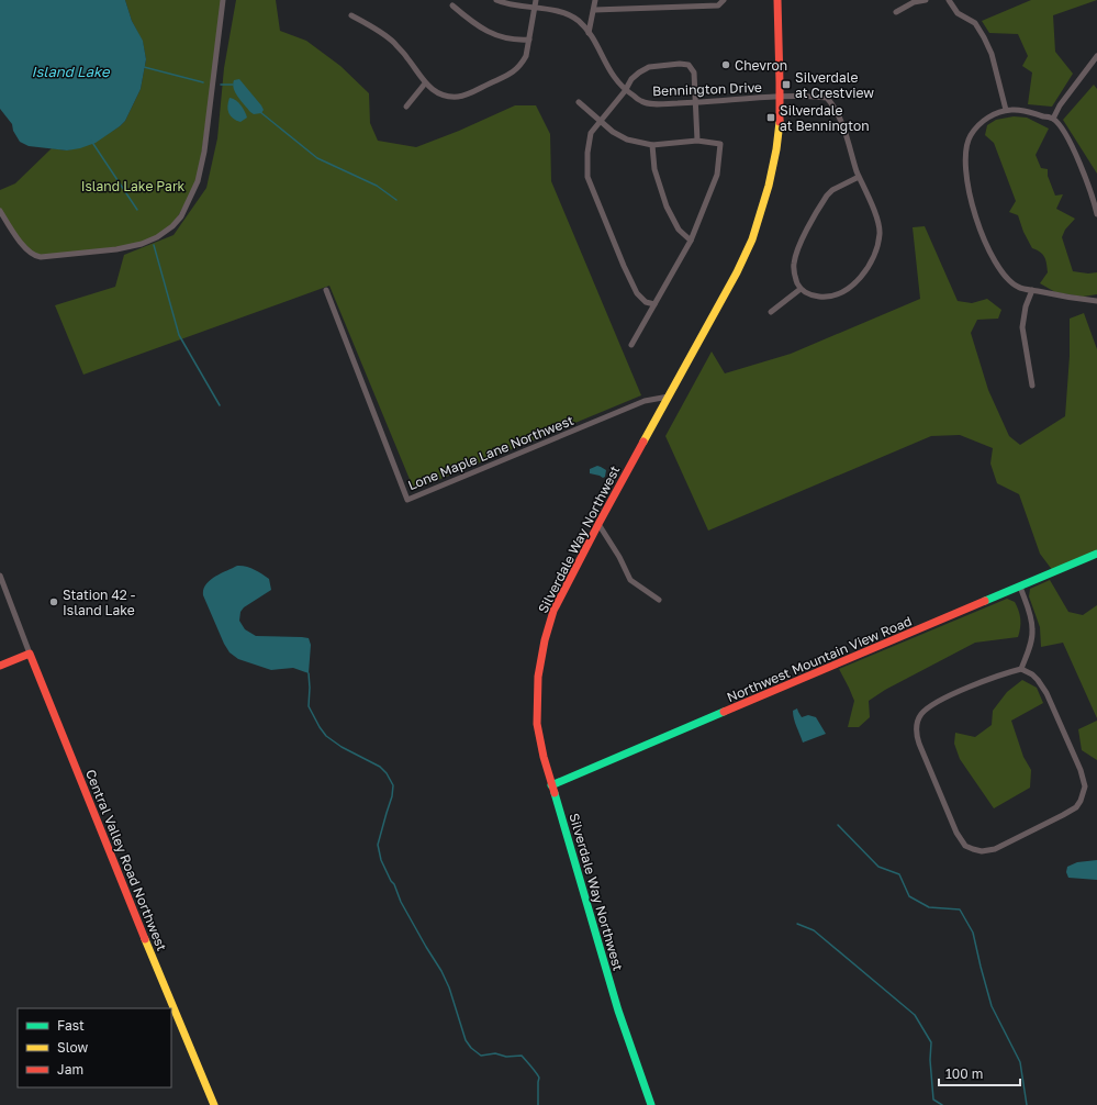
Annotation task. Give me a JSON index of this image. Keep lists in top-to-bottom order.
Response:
{
  "streets": {
    "main road": ["Silverdale Way Northwest", "Northwest Mountain View Road", "Central Valley Road Northwest"],
    "street": ["Bennington Drive", "Lone Maple Lane Northwest"]
  },
  "crossings": [
    ["Bennington Drive", "Silverdale Way Northwest"],
    ["Lone Maple Lane Northwest", "Silverdale Way Northwest"],
    ["Silverdale Way Northwest", "Northwest Mountain View Road"]
  ],
  "water": ["Island Lake"],
  "parks": ["Island Lake Park"],
  "places": {
    "other": ["Chevron", "Station 42 - Island Lake"],
    "transit": ["Silverdale at Crestview", "Silverdale at Bennington"]
  },
  "legend": ["Fast", "Slow", "Jam"],
  "scale_bar": "100 m"
}
